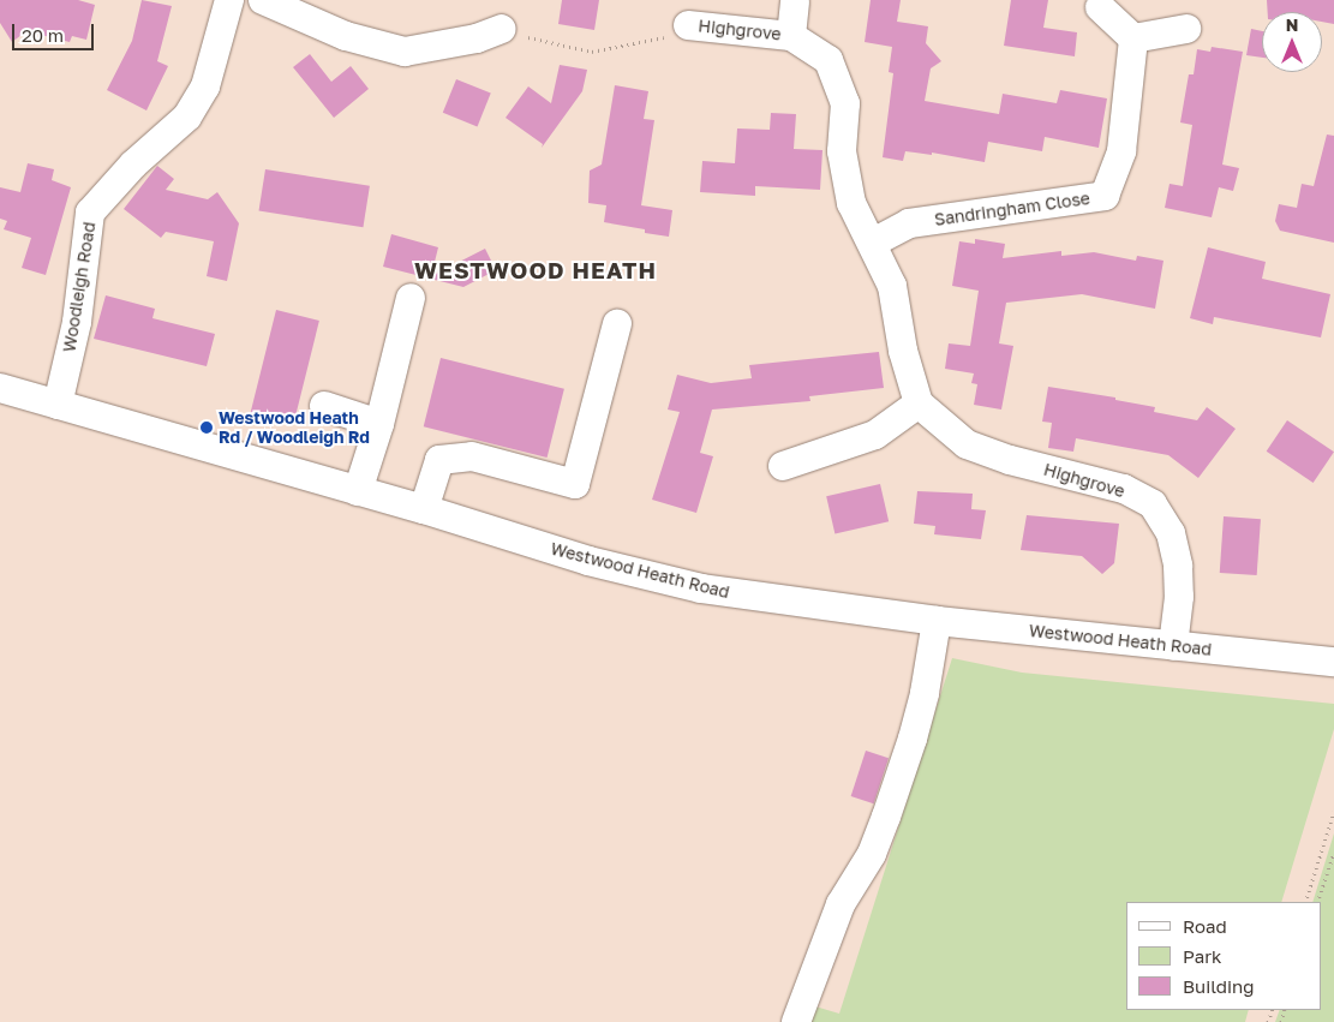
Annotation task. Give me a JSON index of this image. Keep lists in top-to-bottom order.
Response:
{
  "streets": {
    "street": [
      "Highgrove",
      "Sandringham Close",
      "Woodleigh Road",
      "Westwood Heath Road"
    ]
  },
  "crossings": [
    ["Highgrove", "Sandringham Close"],
    ["Highgrove", "Westwood Heath Road"],
    ["Woodleigh Road", "Westwood Heath Road"]
  ],
  "districts": ["WESTWOOD HEATH"],
  "places": ["Westwood Heath Rd / Woodleigh Rd"],
  "legend": ["Road", "Park", "Building"],
  "scale_bar": "20 m",
  "north": "top"
}
